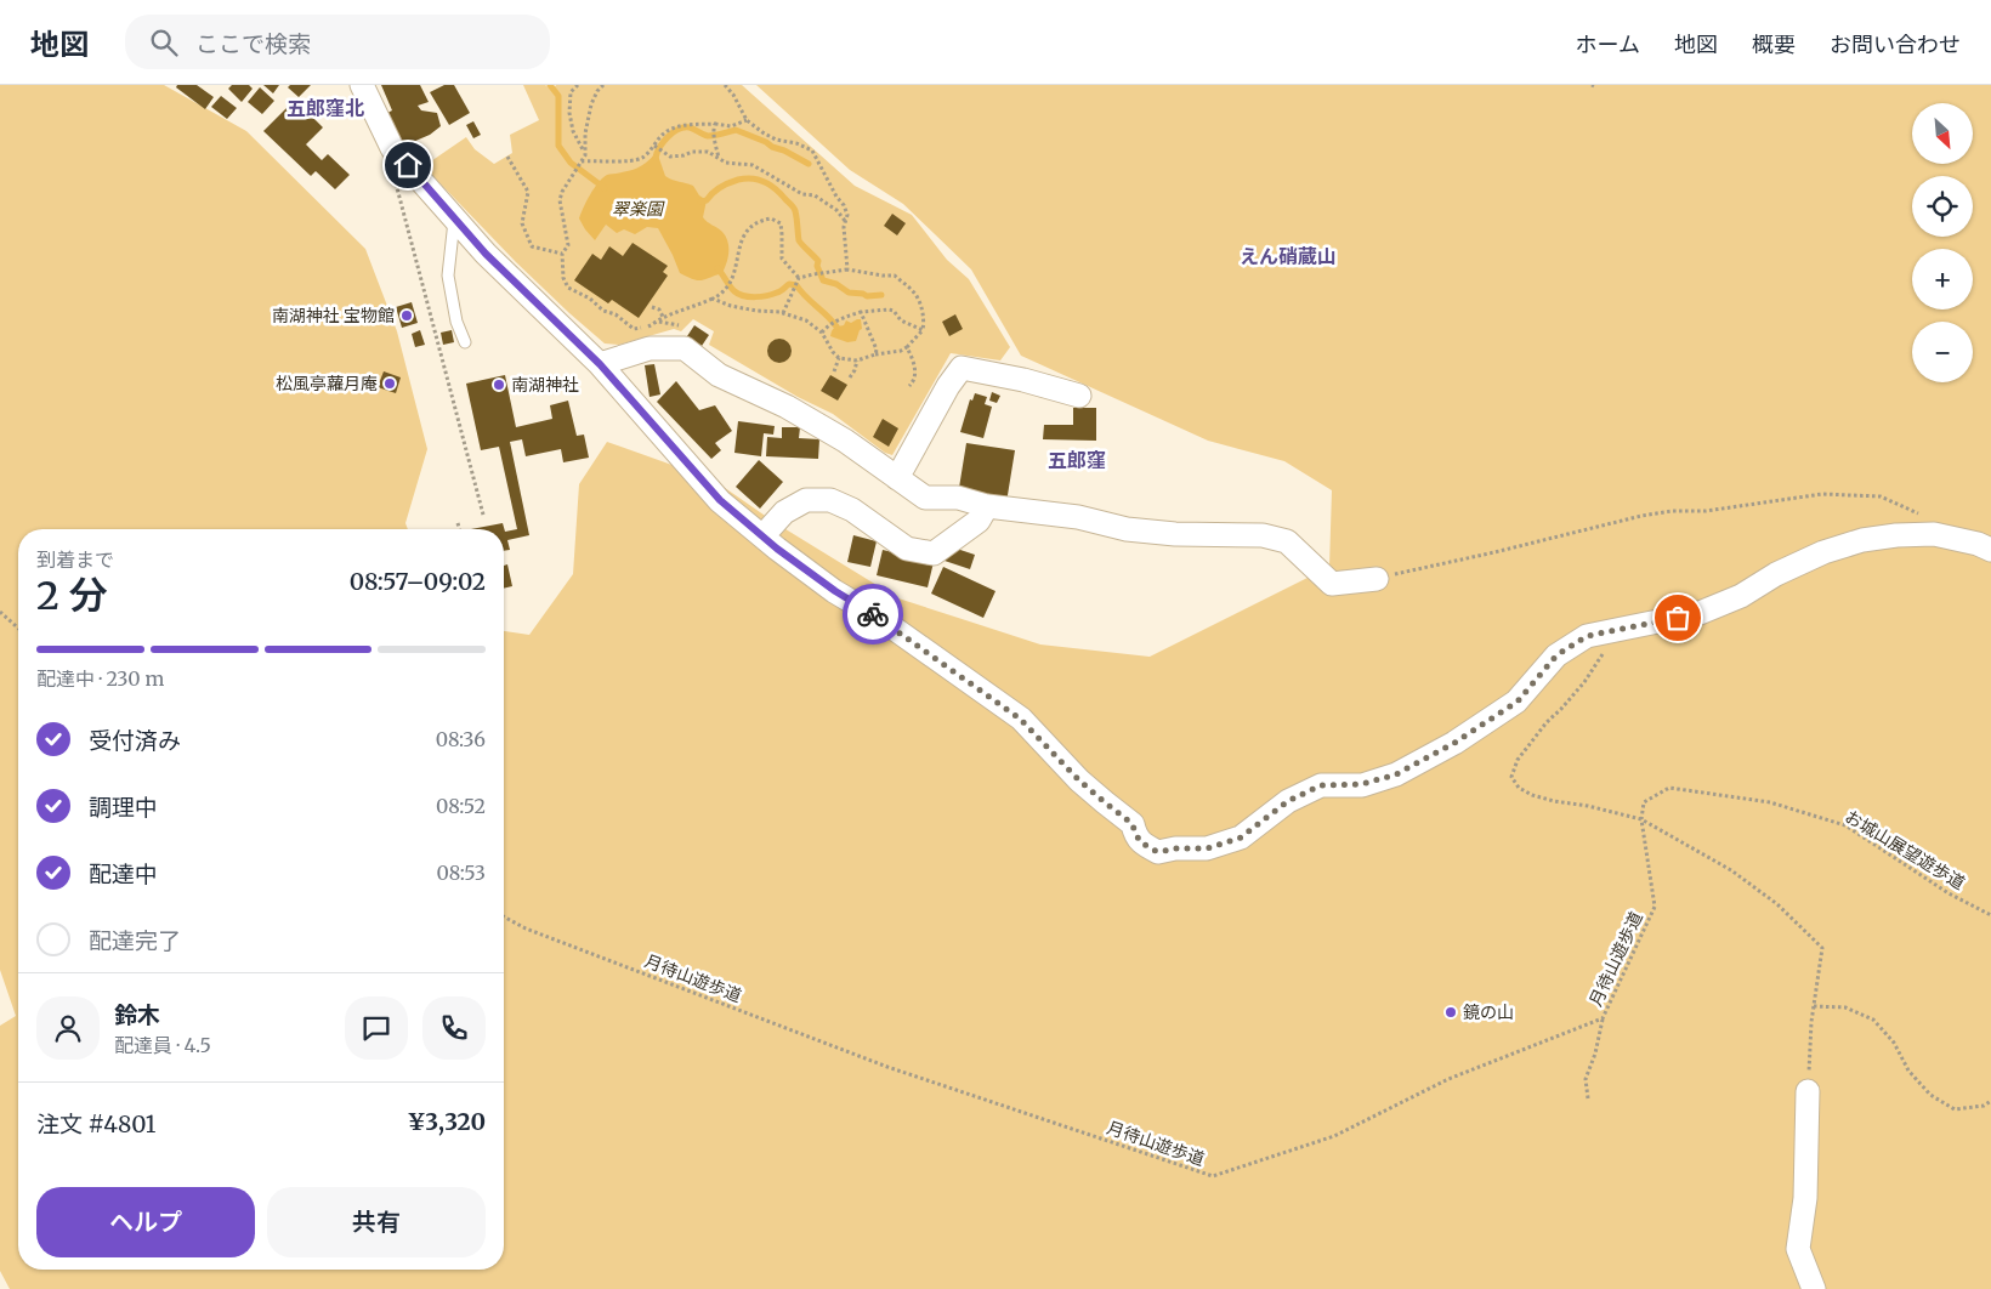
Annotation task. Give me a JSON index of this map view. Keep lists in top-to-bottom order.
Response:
{
  "streets": {
    "path": ["お城山展望遊歩道", "月待山遊歩道"]
  },
  "crossings": [
    ["お城山展望遊歩道", "月待山遊歩道"]
  ],
  "districts": ["五郎窪北", "えん硝蔵山", "五郎窪"],
  "parks": ["翠楽園"],
  "places": [
    "南湖神社 宝物館",
    "松風亭蘿月庵",
    "南湖神社",
    "鏡の山"
  ],
  "north": "bottom right",
  "page": {
    "header": "地図",
    "search": "ここで検索",
    "nav": [
      "ホーム",
      "地図",
      "概要",
      "お問い合わせ"
    ],
    "map_buttons": ["+", "−"],
    "heading": ["2 分", "到着まで", "08:57–09:02"],
    "panel": [
      "鈴木",
      "配達員 · 4.5",
      "注文 #4801",
      "¥3,320"
    ],
    "bar": "配達中 · 230 m",
    "list": [
      ["受付済み", "08:36"],
      ["調理中", "08:52"],
      ["配達中", "08:53"],
      "配達完了"
    ],
    "buttons": ["ヘルプ", "共有"]
  }
}
